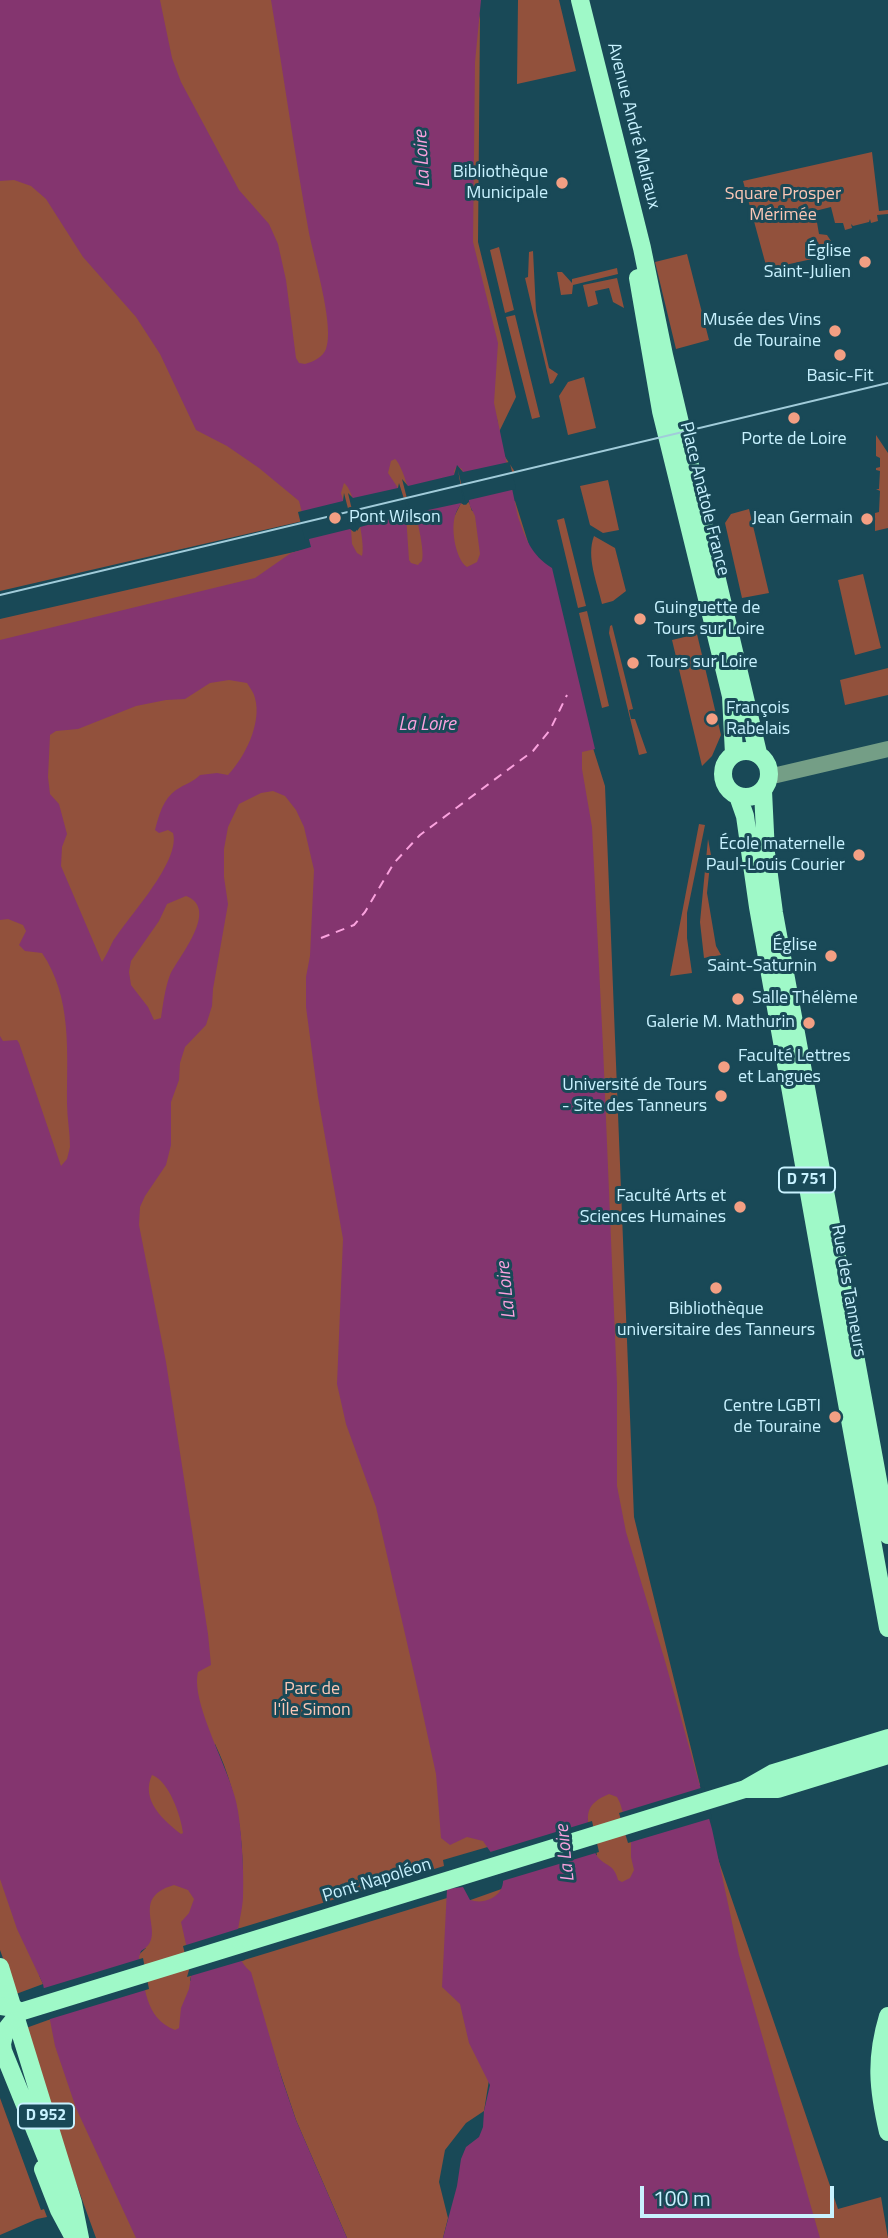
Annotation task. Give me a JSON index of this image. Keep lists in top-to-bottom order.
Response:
{
  "streets": {
    "main road": [
      "Avenue André Malraux",
      "Place Anatole France",
      "D 751",
      "Rue des Tanneurs",
      "Pont Napoléon",
      "D 952"
    ]
  },
  "crossings": [
    ["Avenue André Malraux", "Place Anatole France"],
    ["Place Anatole France", "Rue des Tanneurs"],
    ["Pont Napoléon", "D 952"]
  ],
  "water": ["La Loire"],
  "parks": ["Square Prosper Mérimée", "Parc de l'Île Simon"],
  "places": [
    "Bibliothèque Municipale",
    "Église Saint-Julien",
    "Musée des Vins de Touraine",
    "Basic-Fit",
    "Porte de Loire",
    "Pont Wilson",
    "Jean Germain",
    "Guinguette de Tours sur Loire",
    "Tours sur Loire",
    "François Rabelais",
    "École maternelle Paul-Louis Courier",
    "Église Saint-Saturnin",
    "Salle Thélème",
    "Galerie M. Mathurin",
    "Faculté Lettres et Langues",
    "Université de Tours - Site des Tanneurs",
    "Faculté Arts et Sciences Humaines",
    "Bibliothèque universitaire des Tanneurs",
    "Centre LGBTI de Touraine"
  ],
  "scale_bar": "100 m"
}
